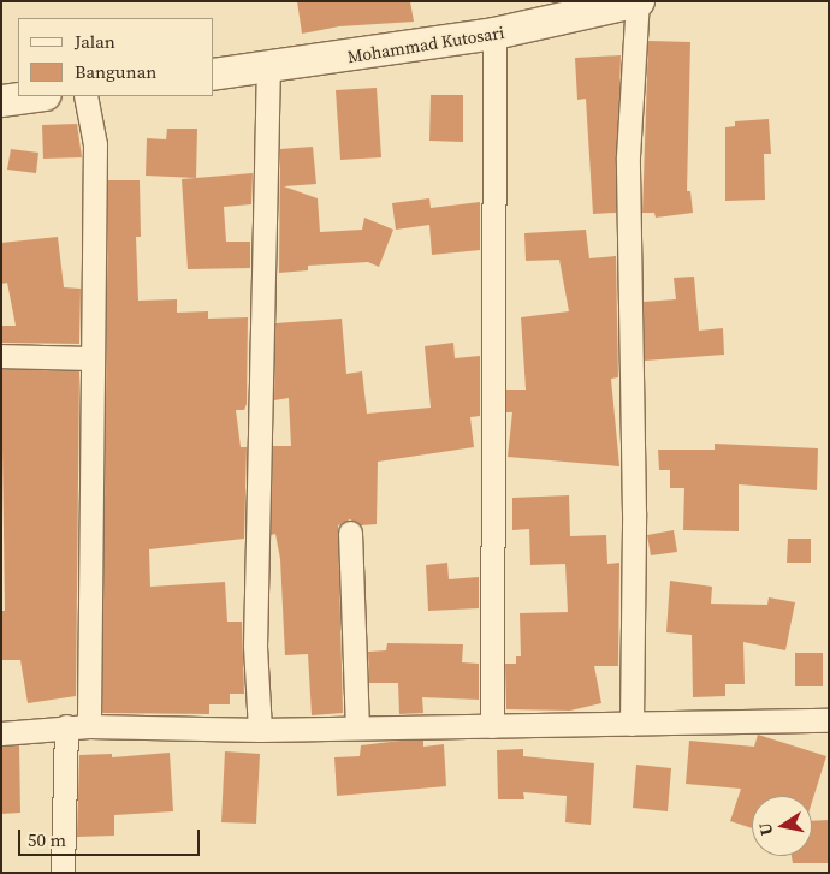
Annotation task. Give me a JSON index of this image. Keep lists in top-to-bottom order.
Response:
{
  "streets": {
    "street": ["Mohammad Kutosari"]
  },
  "legend": ["Jalan", "Bangunan"],
  "scale_bar": "50 m",
  "north": "left"
}
